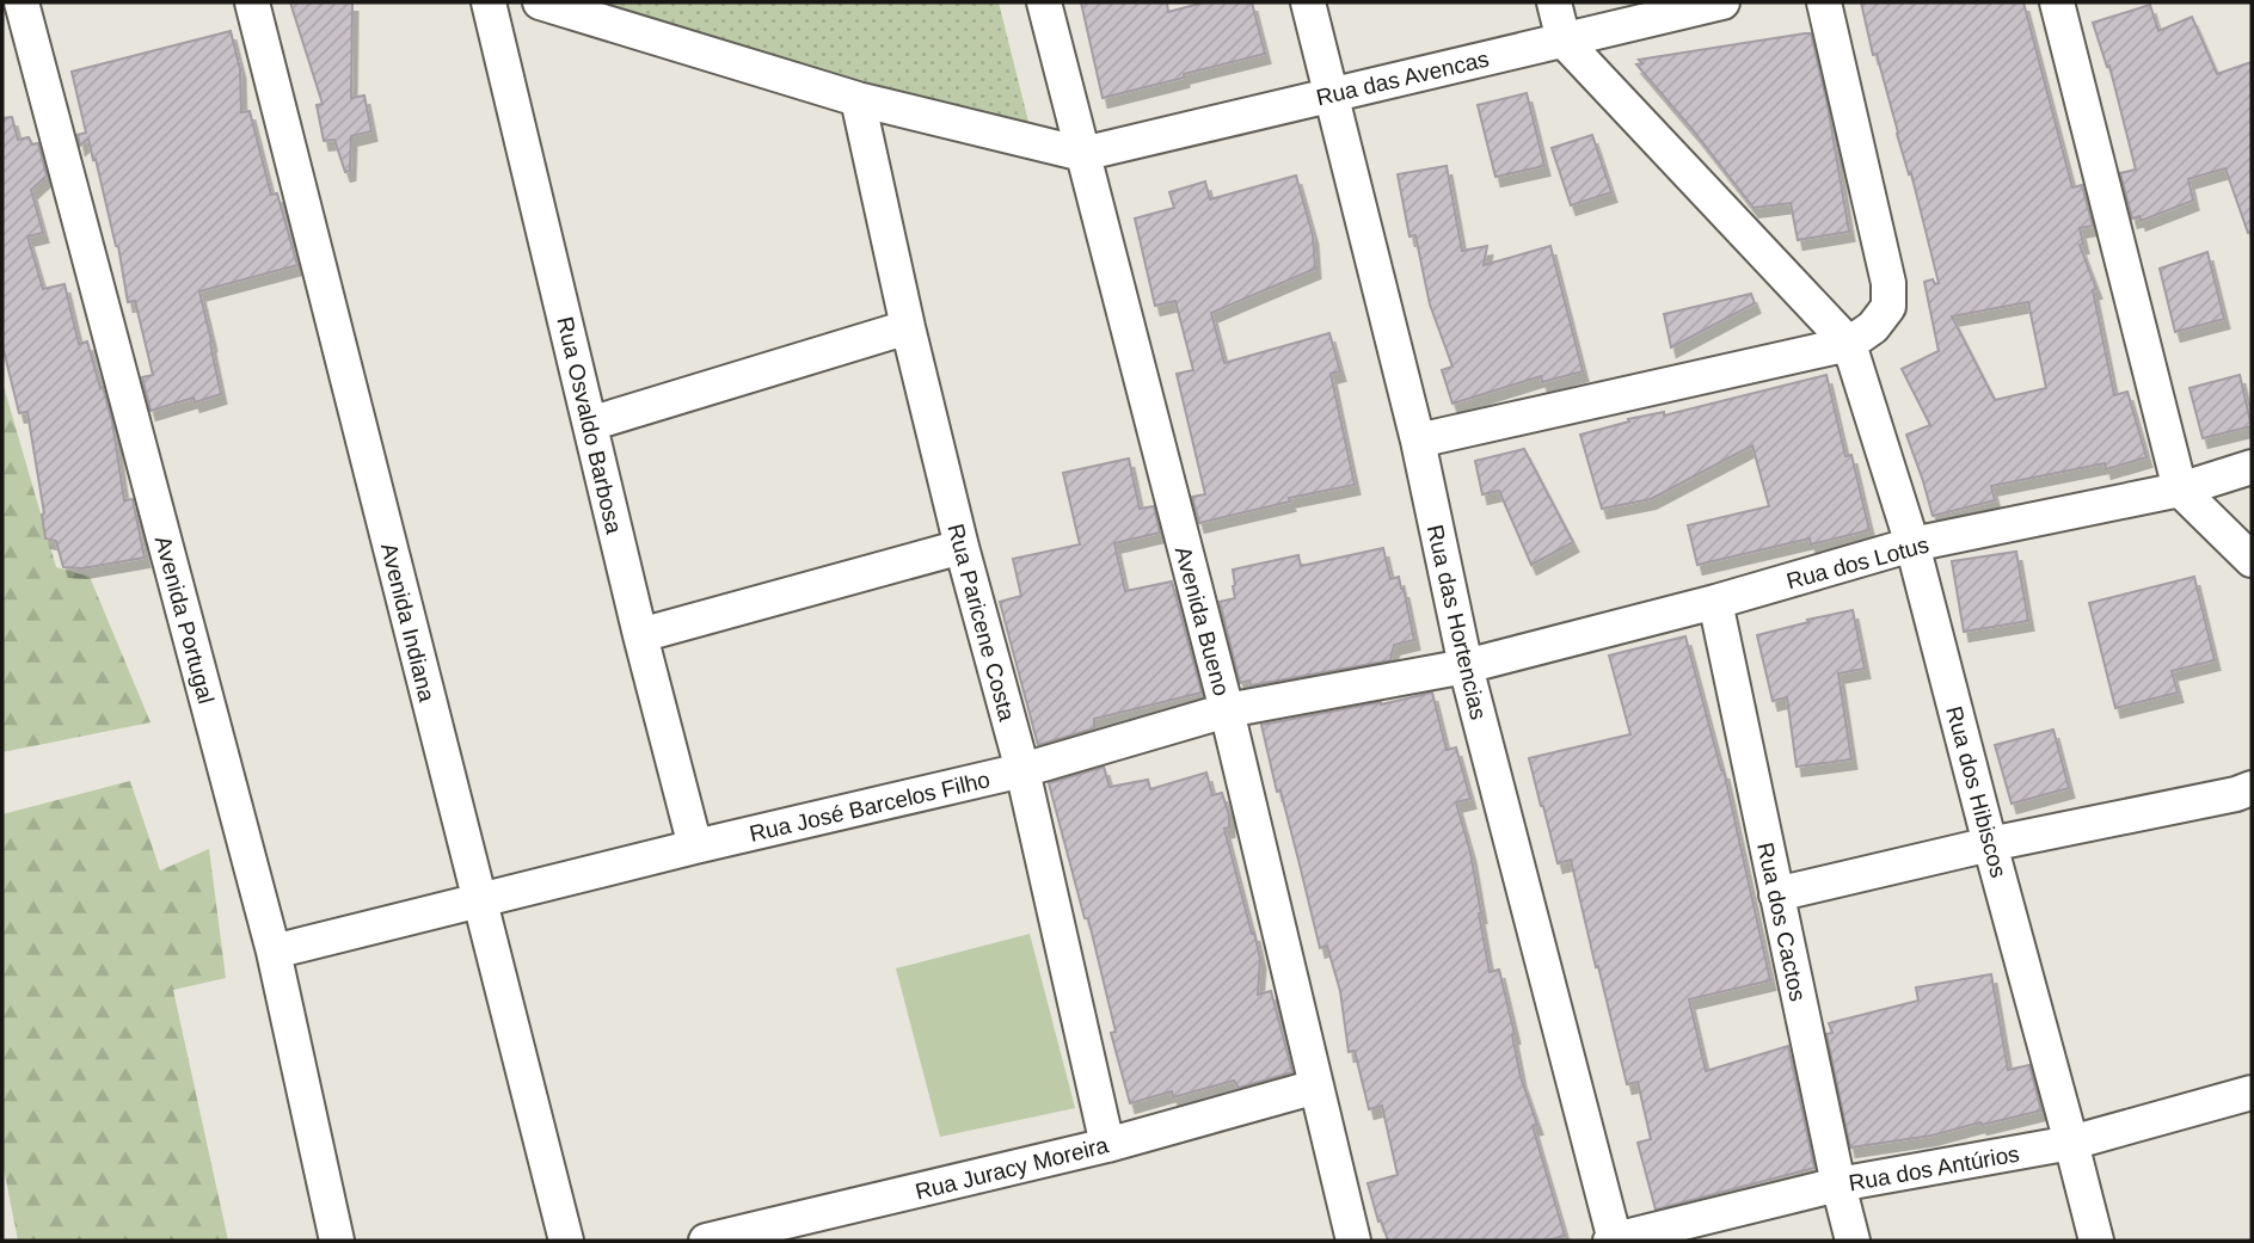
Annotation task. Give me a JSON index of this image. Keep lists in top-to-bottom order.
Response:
{
  "streets": {
    "street": [
      "Rua das Avencas",
      "Rua Osvaldo Barbosa",
      "Rua dos Lotus",
      "Avenida Portugal",
      "Avenida Bueno",
      "Avenida Indiana",
      "Rua Paricene Costa",
      "Rua das Hortencias",
      "Rua dos Hibiscos",
      "Rua José Barcelos Filho",
      "Rua dos Cactos",
      "Rua Juracy Moreira",
      "Rua dos Antúrios"
    ]
  },
  "crossings": [
    ["Rua das Avencas", "Avenida Bueno"],
    ["Rua das Avencas", "Rua das Hortencias"],
    ["Rua Osvaldo Barbosa", "Rua José Barcelos Filho"],
    ["Rua dos Lotus", "Rua das Hortencias"],
    ["Rua dos Lotus", "Rua dos Hibiscos"],
    ["Rua dos Lotus", "Rua José Barcelos Filho"],
    ["Rua dos Lotus", "Rua dos Cactos"],
    ["Avenida Portugal", "Rua José Barcelos Filho"],
    ["Avenida Bueno", "Rua José Barcelos Filho"],
    ["Avenida Bueno", "Rua Juracy Moreira"],
    ["Avenida Indiana", "Rua José Barcelos Filho"],
    ["Rua Paricene Costa", "Rua José Barcelos Filho"],
    ["Rua Paricene Costa", "Rua Juracy Moreira"],
    ["Rua das Hortencias", "Rua José Barcelos Filho"],
    ["Rua das Hortencias", "Rua dos Antúrios"],
    ["Rua dos Hibiscos", "Rua dos Antúrios"],
    ["Rua dos Cactos", "Rua dos Antúrios"]
  ]
}
